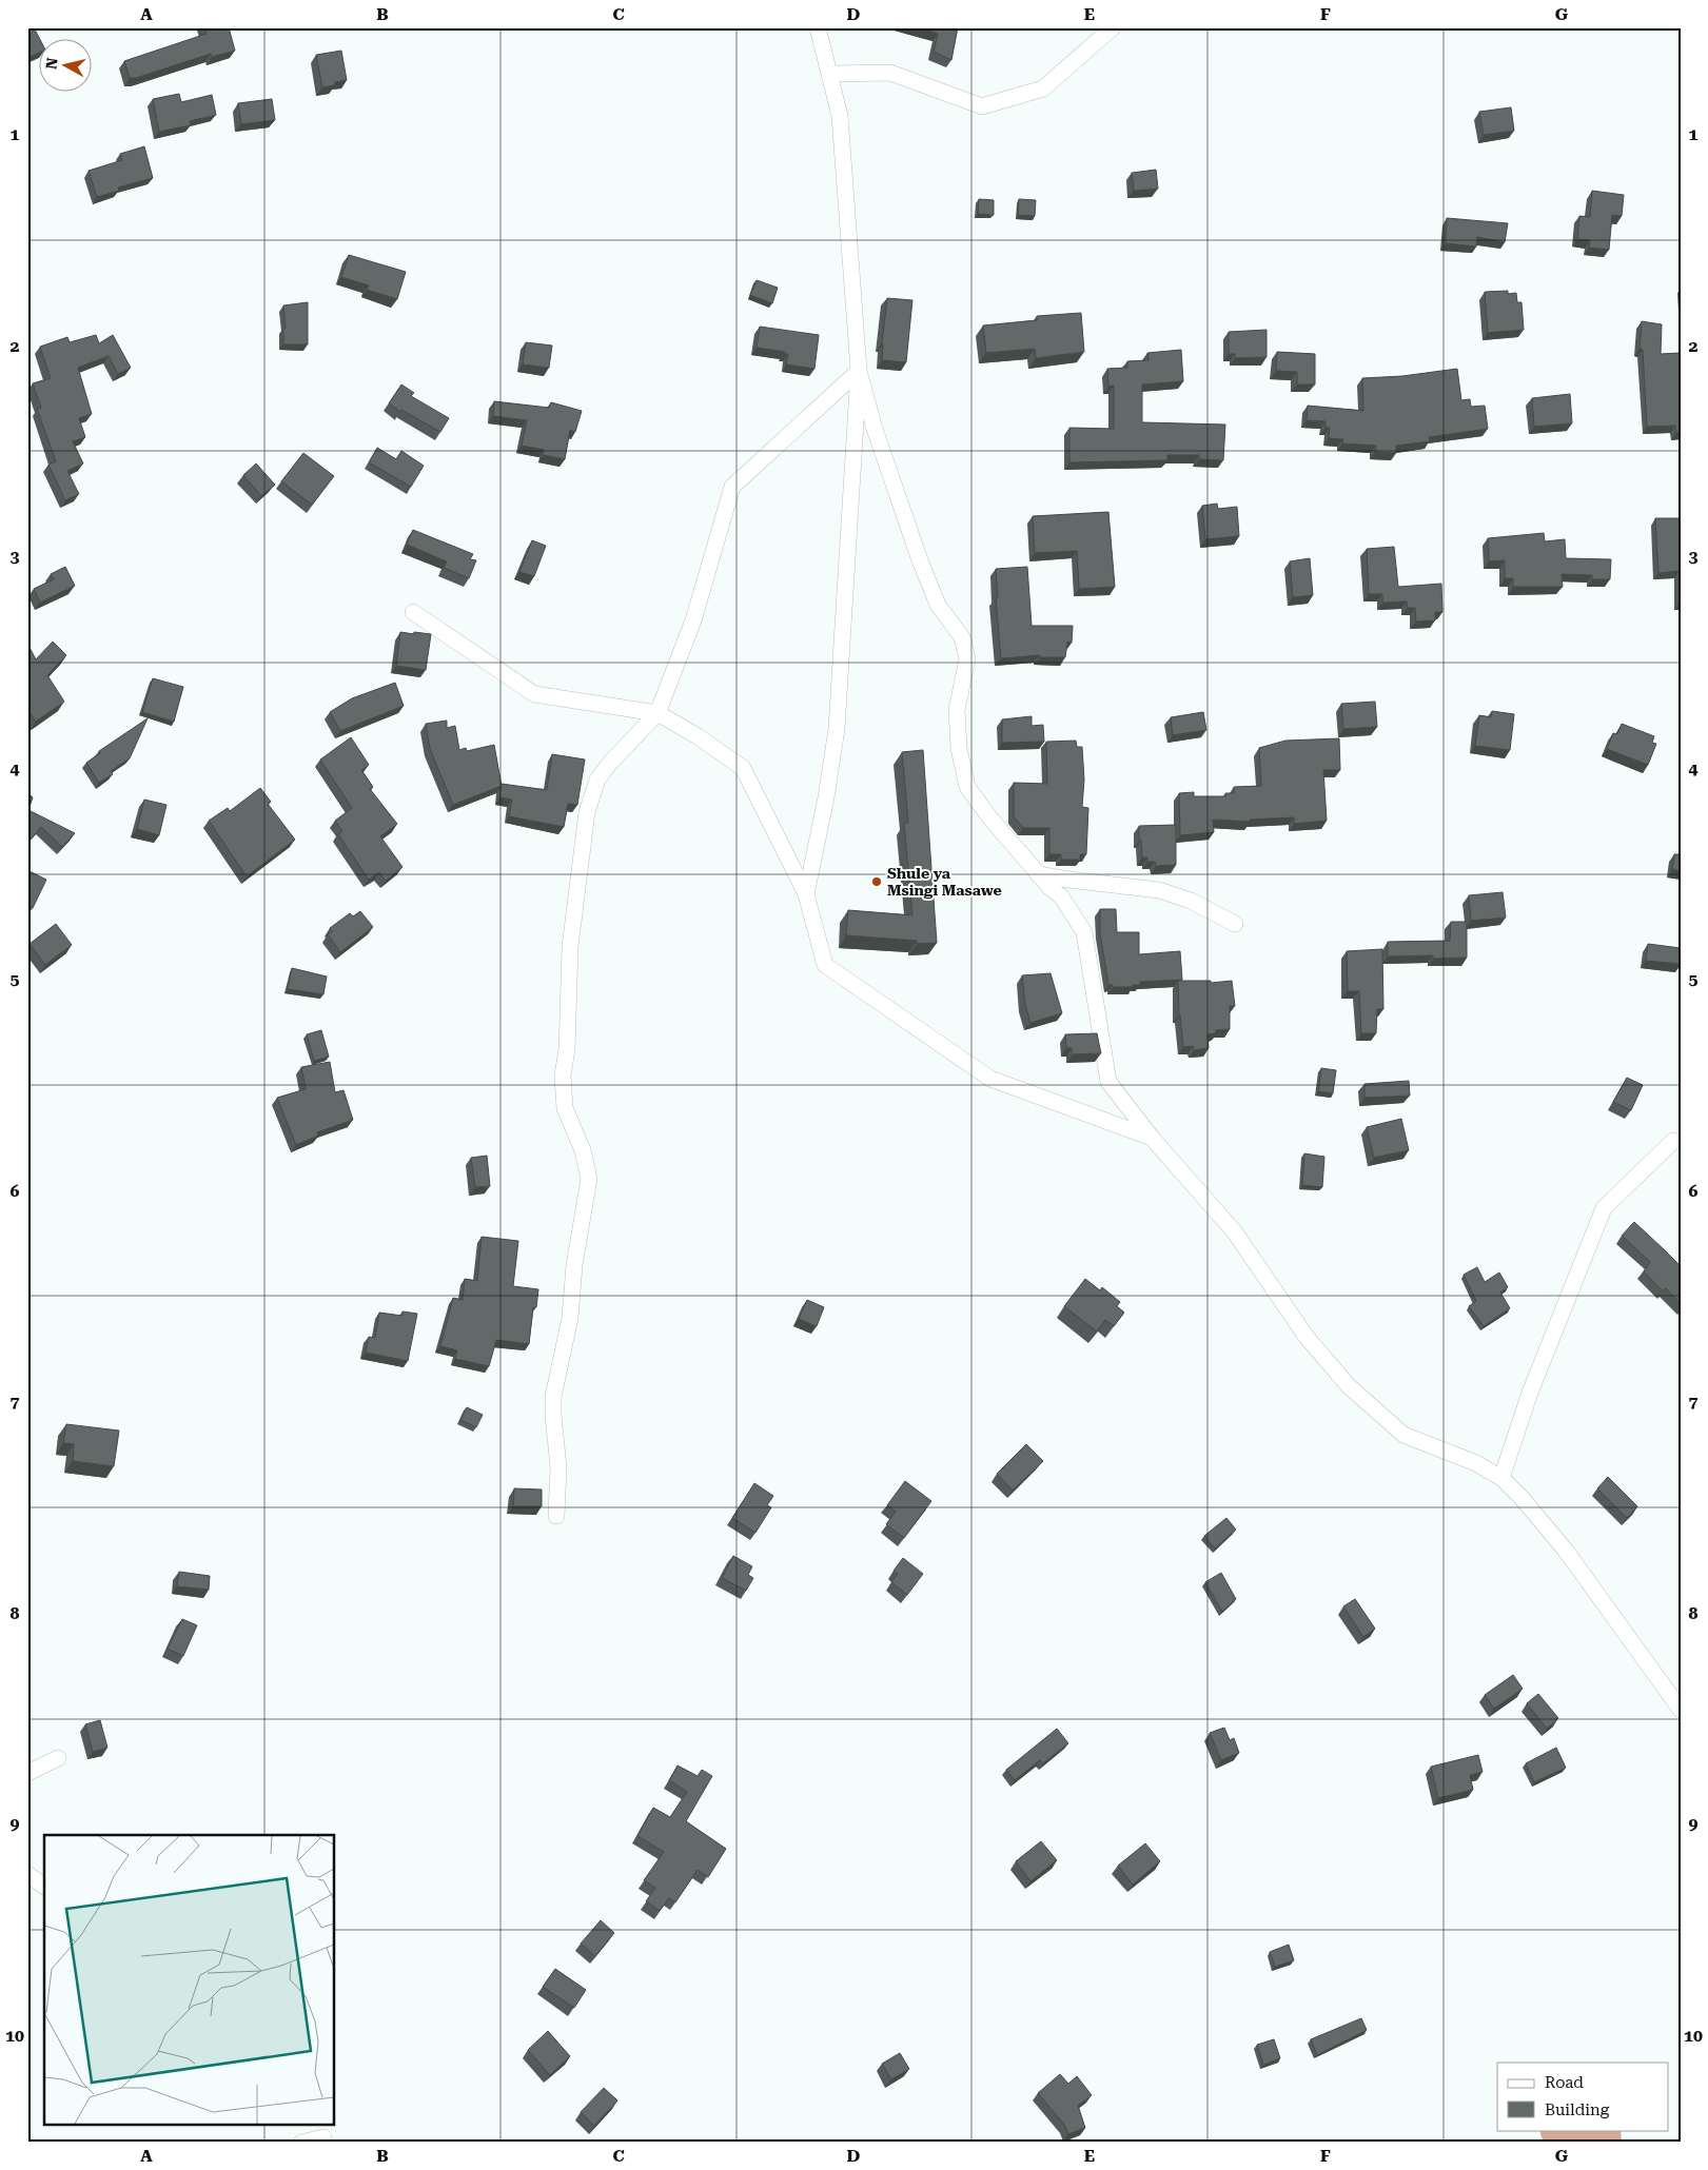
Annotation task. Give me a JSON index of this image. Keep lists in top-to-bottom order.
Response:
{
  "places": ["Shule ya Msingi Masawe"],
  "legend": ["Road", "Building"],
  "north": "left",
  "grid": {
    "columns": [
      "A",
      "B",
      "C",
      "D",
      "E",
      "F",
      "G"
    ],
    "rows": [
      "1",
      "2",
      "3",
      "4",
      "5",
      "6",
      "7",
      "8",
      "9",
      "10"
    ]
  }
}
